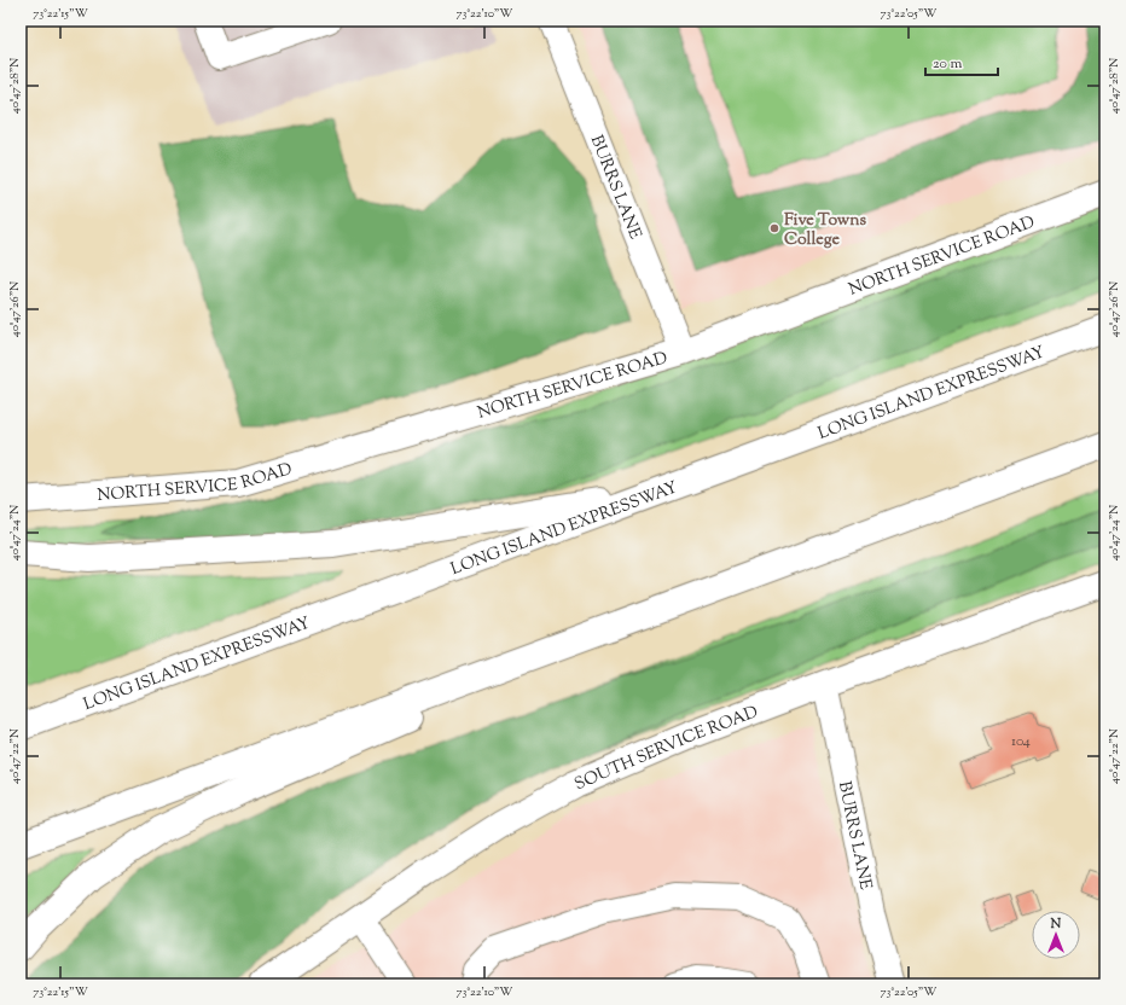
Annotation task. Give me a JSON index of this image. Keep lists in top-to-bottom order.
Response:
{
  "streets": {
    "main road": ["NORTH SERVICE ROAD", "LONG ISLAND EXPRESSWAY", "SOUTH SERVICE ROAD"],
    "street": ["BURRS LANE"]
  },
  "crossings": [
    ["BURRS LANE", "NORTH SERVICE ROAD"],
    ["BURRS LANE", "SOUTH SERVICE ROAD"]
  ],
  "places": ["Five Towns College"],
  "house_numbers": ["104"],
  "scale_bar": "20 m",
  "north": "top",
  "coordinates": [
    "73°22'15\"W",
    "73°22'10\"W",
    "73°22'05\"W",
    "40°47'28\"N",
    "40°47'26\"N",
    "40°47'24\"N",
    "40°47'22\"N"
  ]
}
